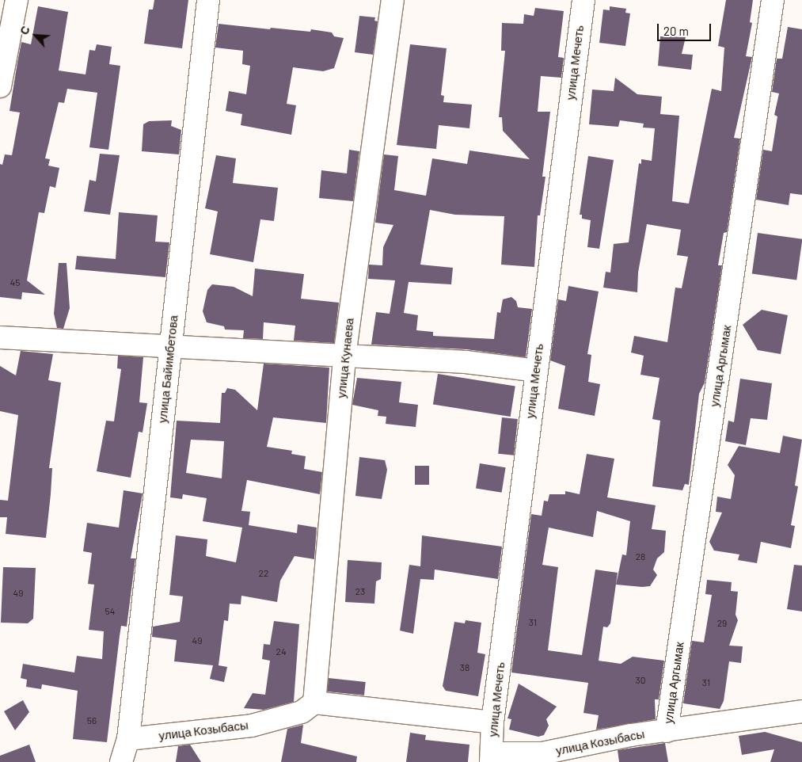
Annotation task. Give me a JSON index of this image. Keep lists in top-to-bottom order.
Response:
{
  "streets": {
    "street": [
      "улица Мечеть",
      "улица Кунаева",
      "улица Аргымак",
      "улица Байимбетова",
      "улица Козыбасы"
    ]
  },
  "crossings": [
    ["улица Мечеть", "улица Козыбасы"],
    ["улица Кунаева", "улица Козыбасы"],
    ["улица Аргымак", "улица Козыбасы"],
    ["улица Байимбетова", "улица Козыбасы"]
  ],
  "house_numbers": [
    "45",
    "28",
    "22",
    "23",
    "49",
    "54",
    "31",
    "29",
    "49",
    "24",
    "38",
    "30",
    "31",
    "56"
  ],
  "scale_bar": "20 m",
  "north": "top left"
}
